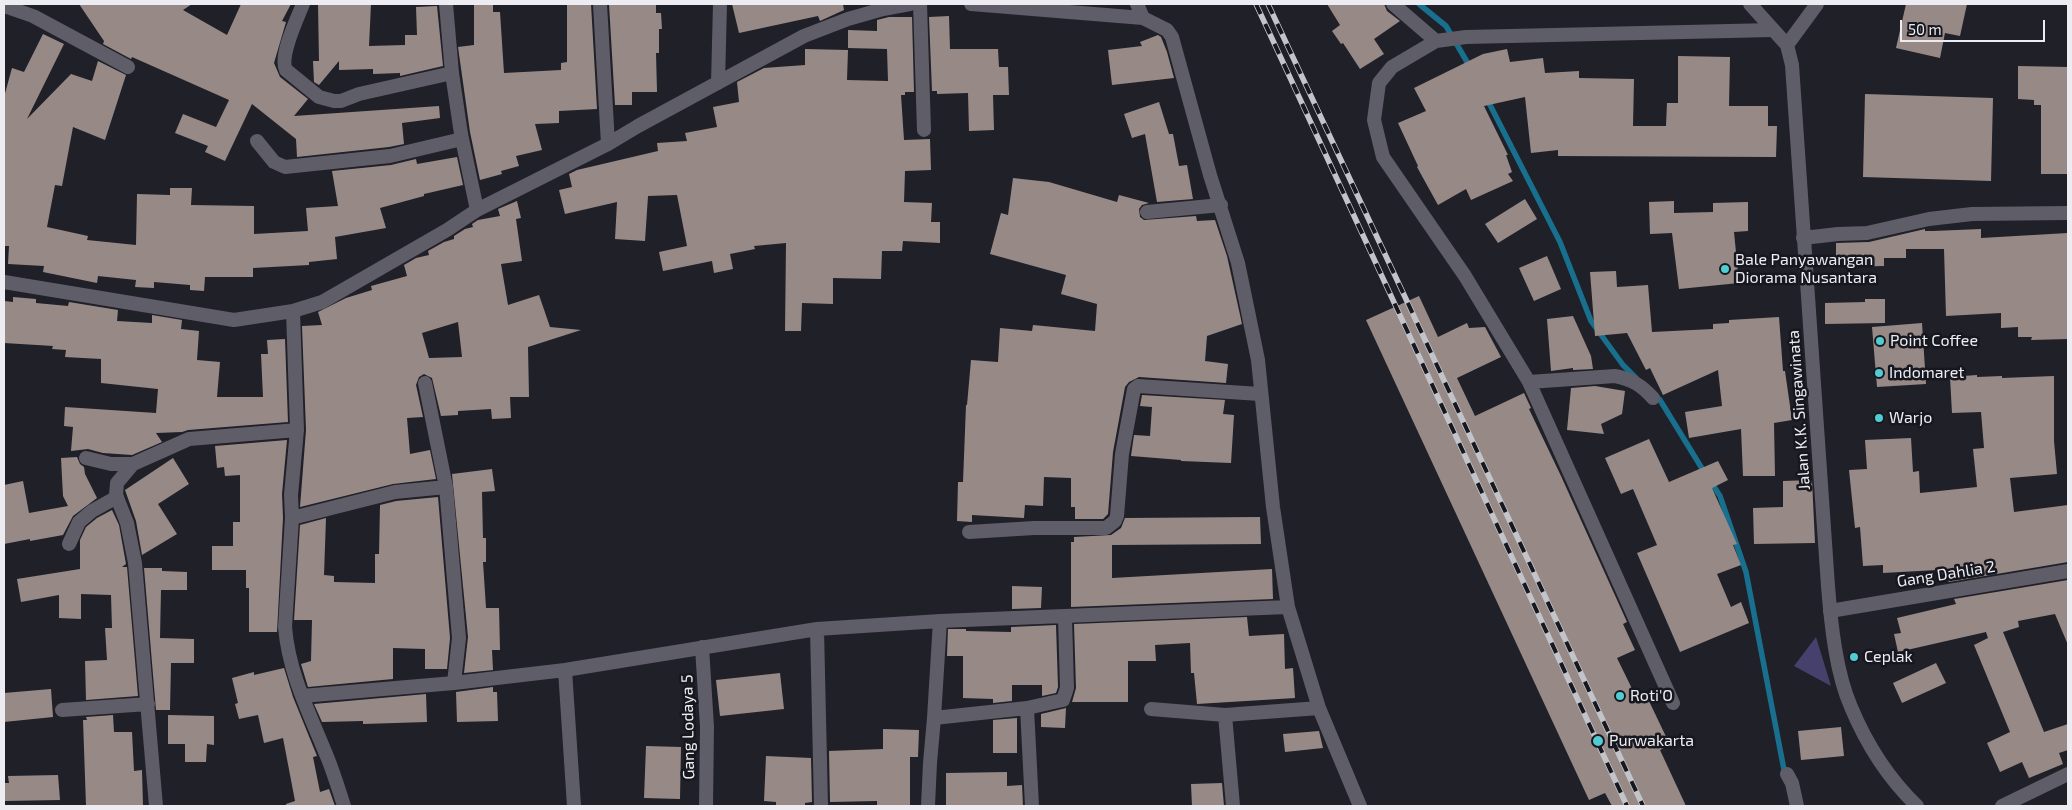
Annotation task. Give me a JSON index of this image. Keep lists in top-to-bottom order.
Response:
{
  "streets": {
    "street": ["Jalan K.K. Singawinata", "Gang Dahlia 2", "Gang Lodaya 5"]
  },
  "crossings": [
    ["Jalan K.K. Singawinata", "Gang Dahlia 2"]
  ],
  "places": [
    "Bale Panyawangan Diorama Nusantara",
    "Point Coffee",
    "Indomaret",
    "Warjo",
    "Ceplak",
    "Roti'O",
    "Purwakarta"
  ],
  "scale_bar": "50 m"
}
